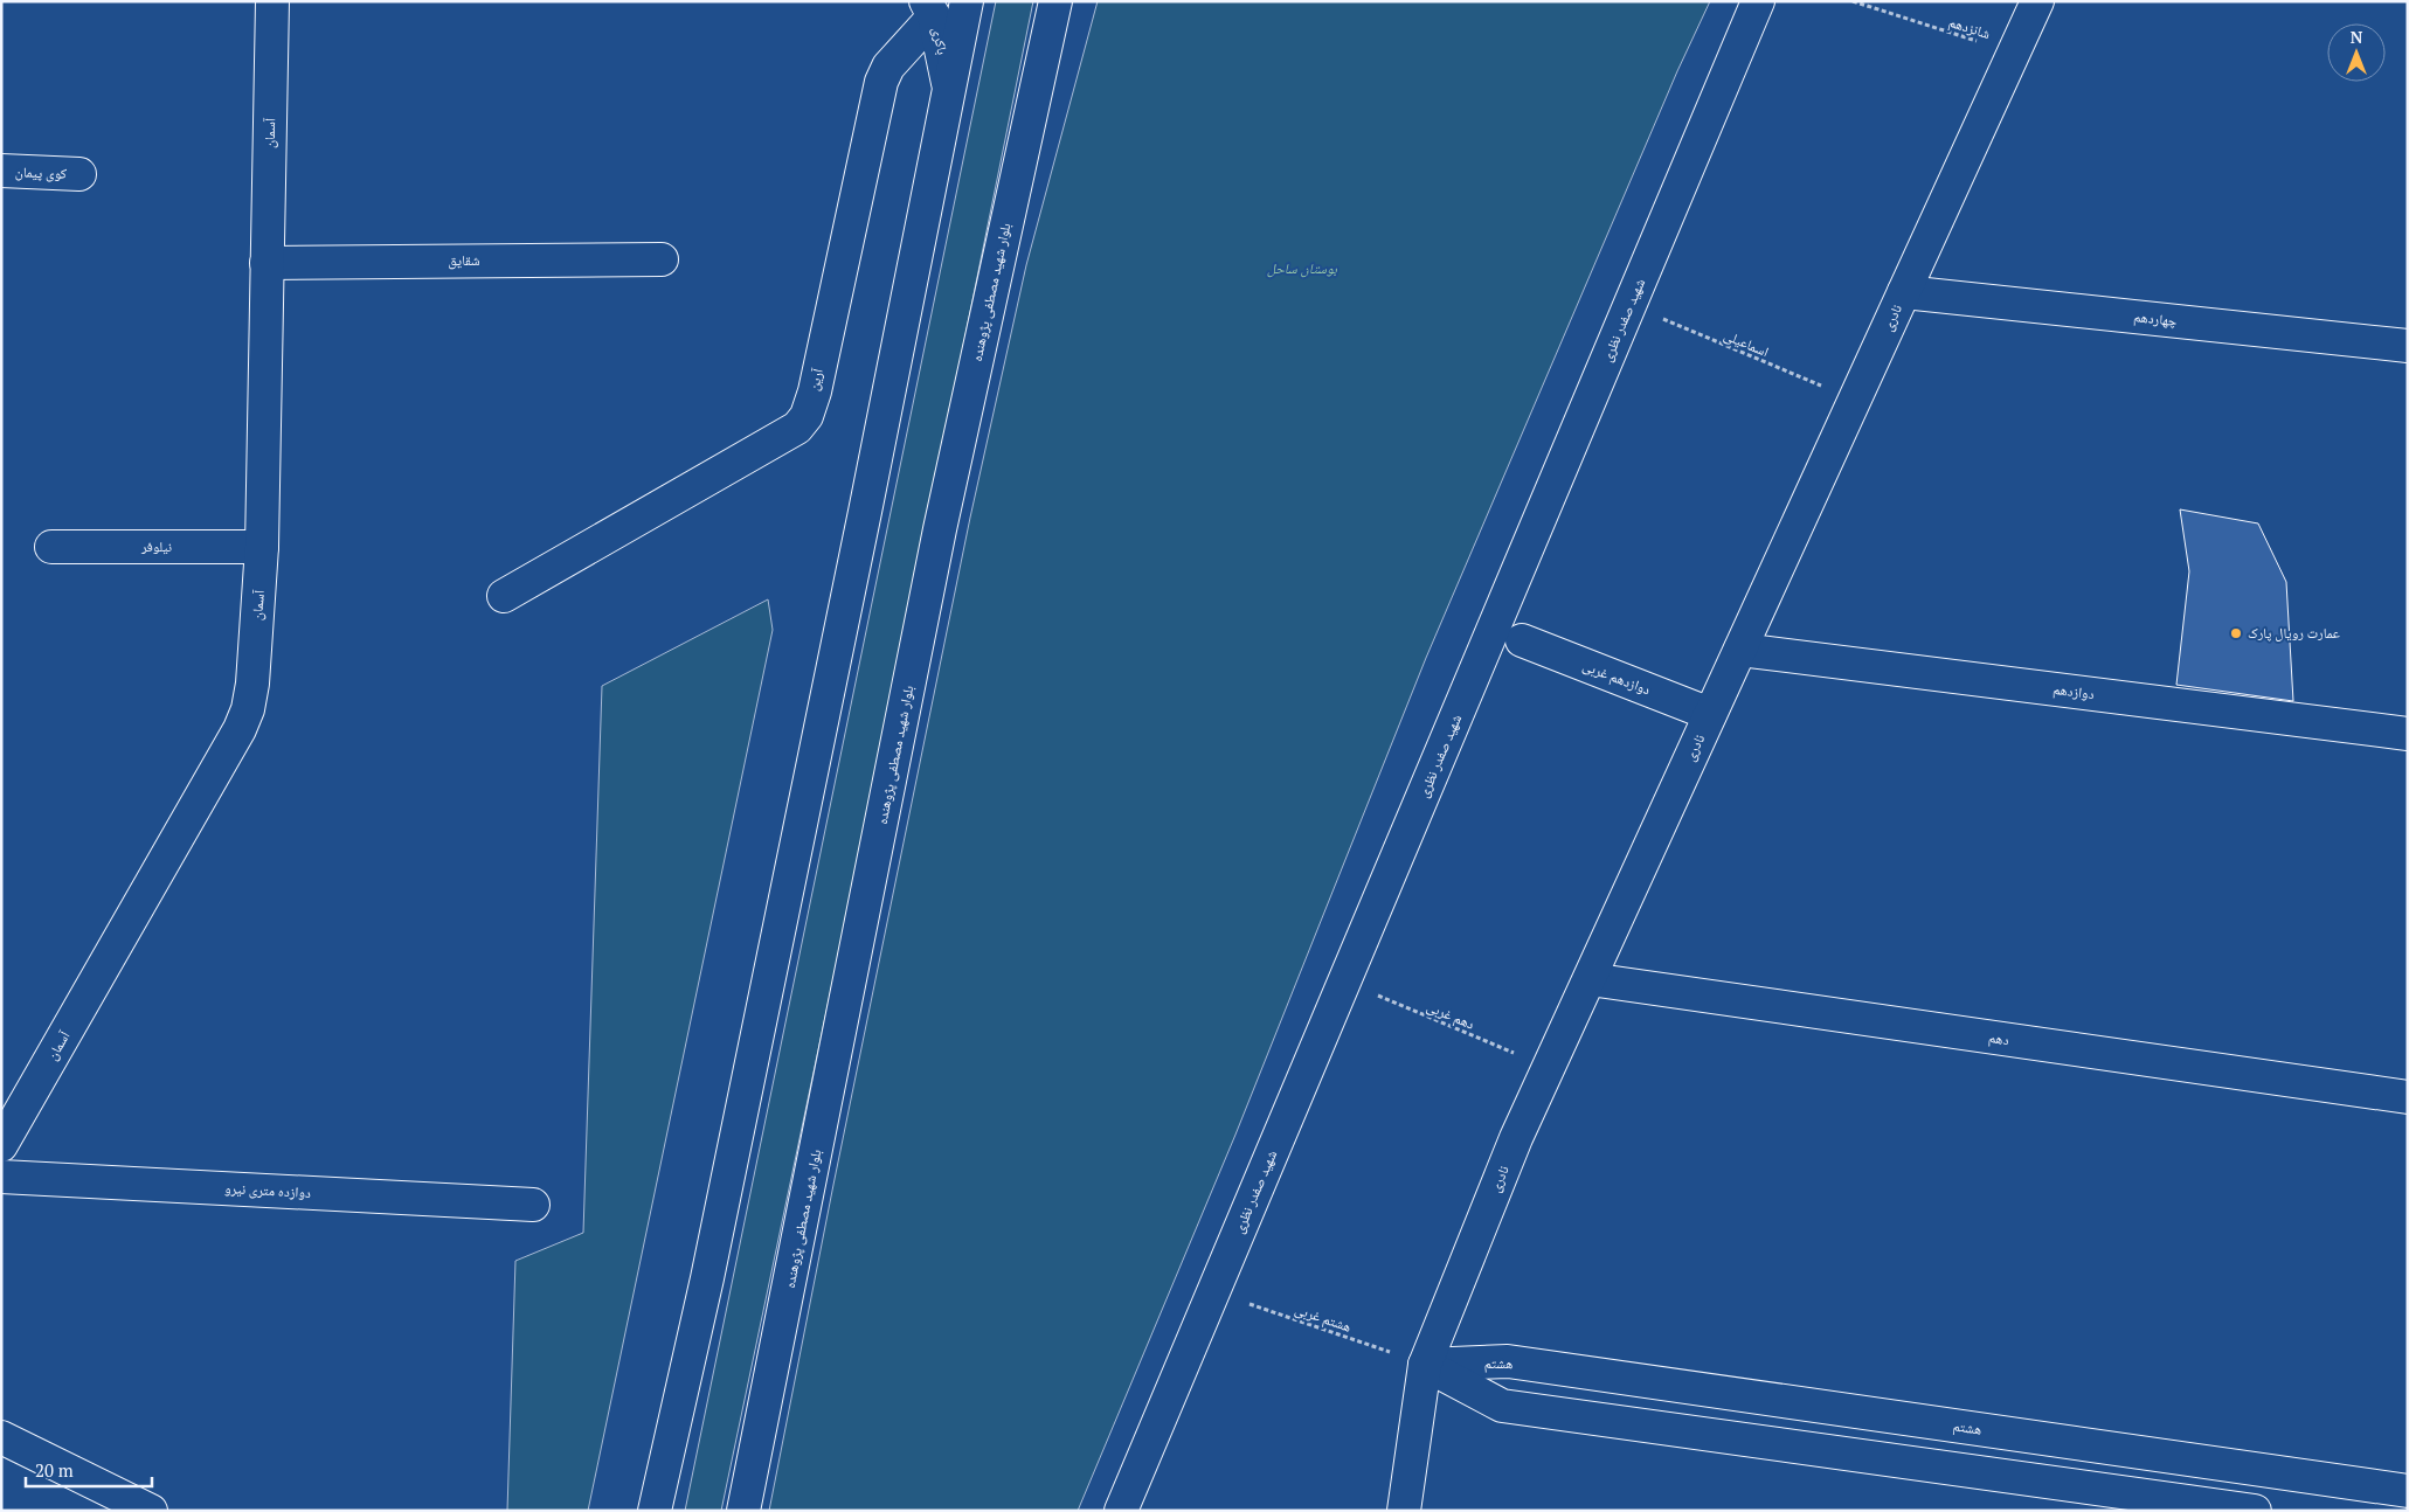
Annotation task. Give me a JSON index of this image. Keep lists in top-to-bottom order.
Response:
{
  "streets": {
    "street": [
      "باکری",
      "آسمان",
      "کوی پیمان",
      "شقایق",
      "بلوار شهید مصطفی پژوهنده",
      "نادری",
      "چهاردهم",
      "شهید صفدر نظری",
      "آرین",
      "نیلوفر",
      "دوازدهم غربی",
      "دوازدهم",
      "دهم",
      "دوازده متری نیرو",
      "هشتم"
    ],
    "path": [
      "شانزدهم",
      "اسماعیلی",
      "دهم غربی",
      "هشتم غربی"
    ]
  },
  "crossings": [
    ["شانزدهم", "نادری"],
    ["باکری", "آرین"],
    ["آسمان", "شقایق"],
    ["آسمان", "نیلوفر"],
    ["نادری", "چهاردهم"],
    ["نادری", "اسماعیلی"],
    ["نادری", "دوازدهم غربی"],
    ["نادری", "دوازدهم"],
    ["نادری", "دهم غربی"],
    ["نادری", "دهم"],
    ["نادری", "هشتم غربی"],
    ["نادری", "هشتم"],
    ["شهید صفدر نظری", "اسماعیلی"],
    ["شهید صفدر نظری", "دهم غربی"],
    ["شهید صفدر نظری", "هشتم غربی"],
    ["هشتم غربی", "هشتم"]
  ],
  "parks": ["بوستان ساحل"],
  "places": ["عمارت رویال پارک"],
  "scale_bar": "20 m",
  "north": "top"
}
